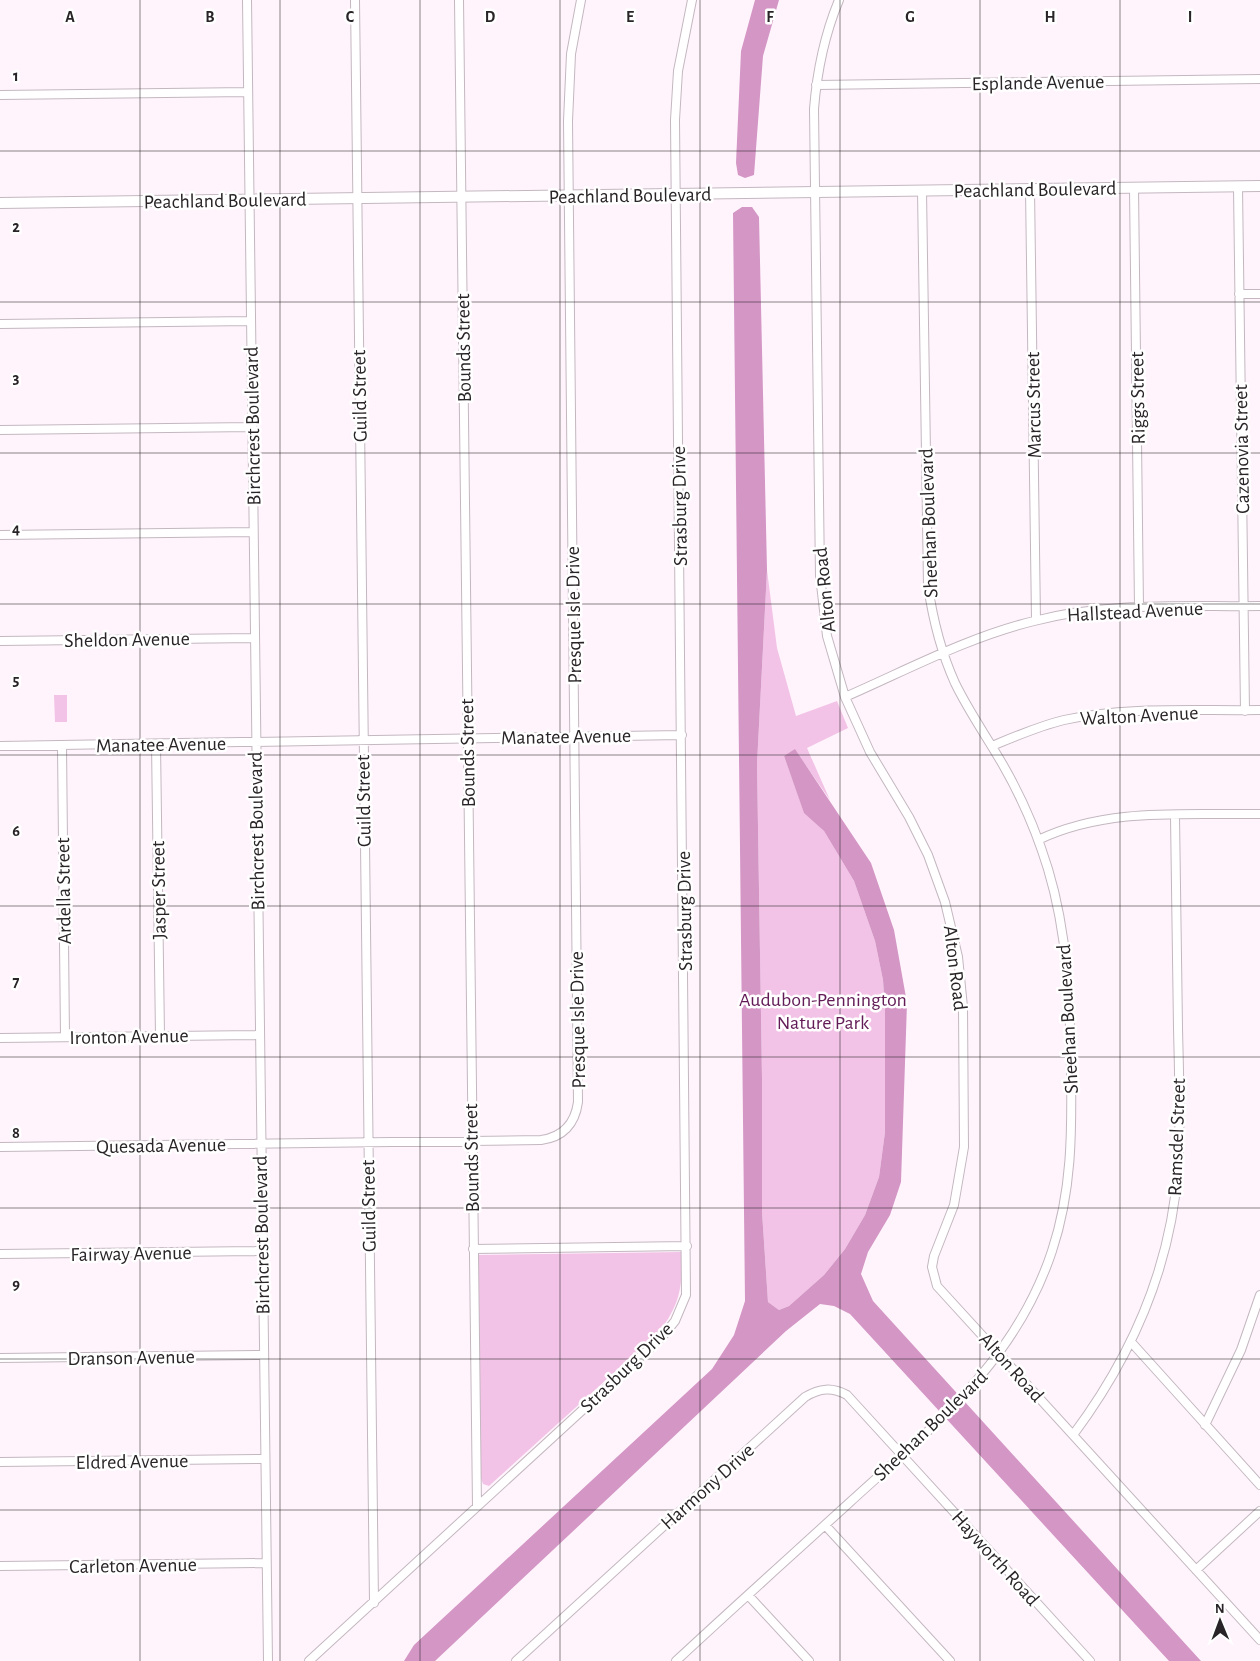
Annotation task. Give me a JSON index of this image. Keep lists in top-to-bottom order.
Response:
{
  "streets": {
    "street": [
      "Esplande Avenue",
      "Peachland Boulevard",
      "Bounds Street",
      "Guild Street",
      "Riggs Street",
      "Marcus Street",
      "Birchcrest Boulevard",
      "Cazenovia Street",
      "Strasburg Drive",
      "Sheehan Boulevard",
      "Alton Road",
      "Hallstead Avenue",
      "Presque Isle Drive",
      "Sheldon Avenue",
      "Walton Avenue",
      "Manatee Avenue",
      "Jasper Street",
      "Ardella Street",
      "Ironton Avenue",
      "Ramsdel Street",
      "Quesada Avenue",
      "Fairway Avenue",
      "Dranson Avenue",
      "Eldred Avenue",
      "Harmony Drive",
      "Hayworth Road",
      "Carleton Avenue"
    ]
  },
  "crossings": [
    ["Esplande Avenue", "Alton Road"],
    ["Peachland Boulevard", "Bounds Street"],
    ["Peachland Boulevard", "Guild Street"],
    ["Peachland Boulevard", "Riggs Street"],
    ["Peachland Boulevard", "Marcus Street"],
    ["Peachland Boulevard", "Birchcrest Boulevard"],
    ["Peachland Boulevard", "Cazenovia Street"],
    ["Peachland Boulevard", "Strasburg Drive"],
    ["Peachland Boulevard", "Sheehan Boulevard"],
    ["Peachland Boulevard", "Alton Road"],
    ["Peachland Boulevard", "Presque Isle Drive"],
    ["Bounds Street", "Strasburg Drive"],
    ["Bounds Street", "Presque Isle Drive"],
    ["Bounds Street", "Manatee Avenue"],
    ["Bounds Street", "Quesada Avenue"],
    ["Guild Street", "Strasburg Drive"],
    ["Guild Street", "Manatee Avenue"],
    ["Guild Street", "Quesada Avenue"],
    ["Riggs Street", "Hallstead Avenue"],
    ["Marcus Street", "Hallstead Avenue"],
    ["Birchcrest Boulevard", "Sheldon Avenue"],
    ["Birchcrest Boulevard", "Manatee Avenue"],
    ["Birchcrest Boulevard", "Ironton Avenue"],
    ["Birchcrest Boulevard", "Quesada Avenue"],
    ["Birchcrest Boulevard", "Fairway Avenue"],
    ["Birchcrest Boulevard", "Dranson Avenue"],
    ["Birchcrest Boulevard", "Eldred Avenue"],
    ["Birchcrest Boulevard", "Carleton Avenue"],
    ["Cazenovia Street", "Hallstead Avenue"],
    ["Cazenovia Street", "Walton Avenue"],
    ["Strasburg Drive", "Manatee Avenue"],
    ["Sheehan Boulevard", "Alton Road"],
    ["Sheehan Boulevard", "Hallstead Avenue"],
    ["Sheehan Boulevard", "Walton Avenue"],
    ["Sheehan Boulevard", "Harmony Drive"],
    ["Sheehan Boulevard", "Hayworth Road"],
    ["Alton Road", "Hallstead Avenue"],
    ["Alton Road", "Ramsdel Street"],
    ["Presque Isle Drive", "Manatee Avenue"],
    ["Presque Isle Drive", "Quesada Avenue"],
    ["Manatee Avenue", "Jasper Street"],
    ["Manatee Avenue", "Ardella Street"],
    ["Jasper Street", "Ironton Avenue"],
    ["Ardella Street", "Ironton Avenue"],
    ["Harmony Drive", "Hayworth Road"]
  ],
  "parks": ["Audubon-Pennington Nature Park"],
  "north": "top",
  "grid": {
    "columns": [
      "A",
      "B",
      "C",
      "D",
      "E",
      "F",
      "G",
      "H",
      "I"
    ],
    "rows": [
      "1",
      "2",
      "3",
      "4",
      "5",
      "6",
      "7",
      "8",
      "9"
    ]
  }
}
